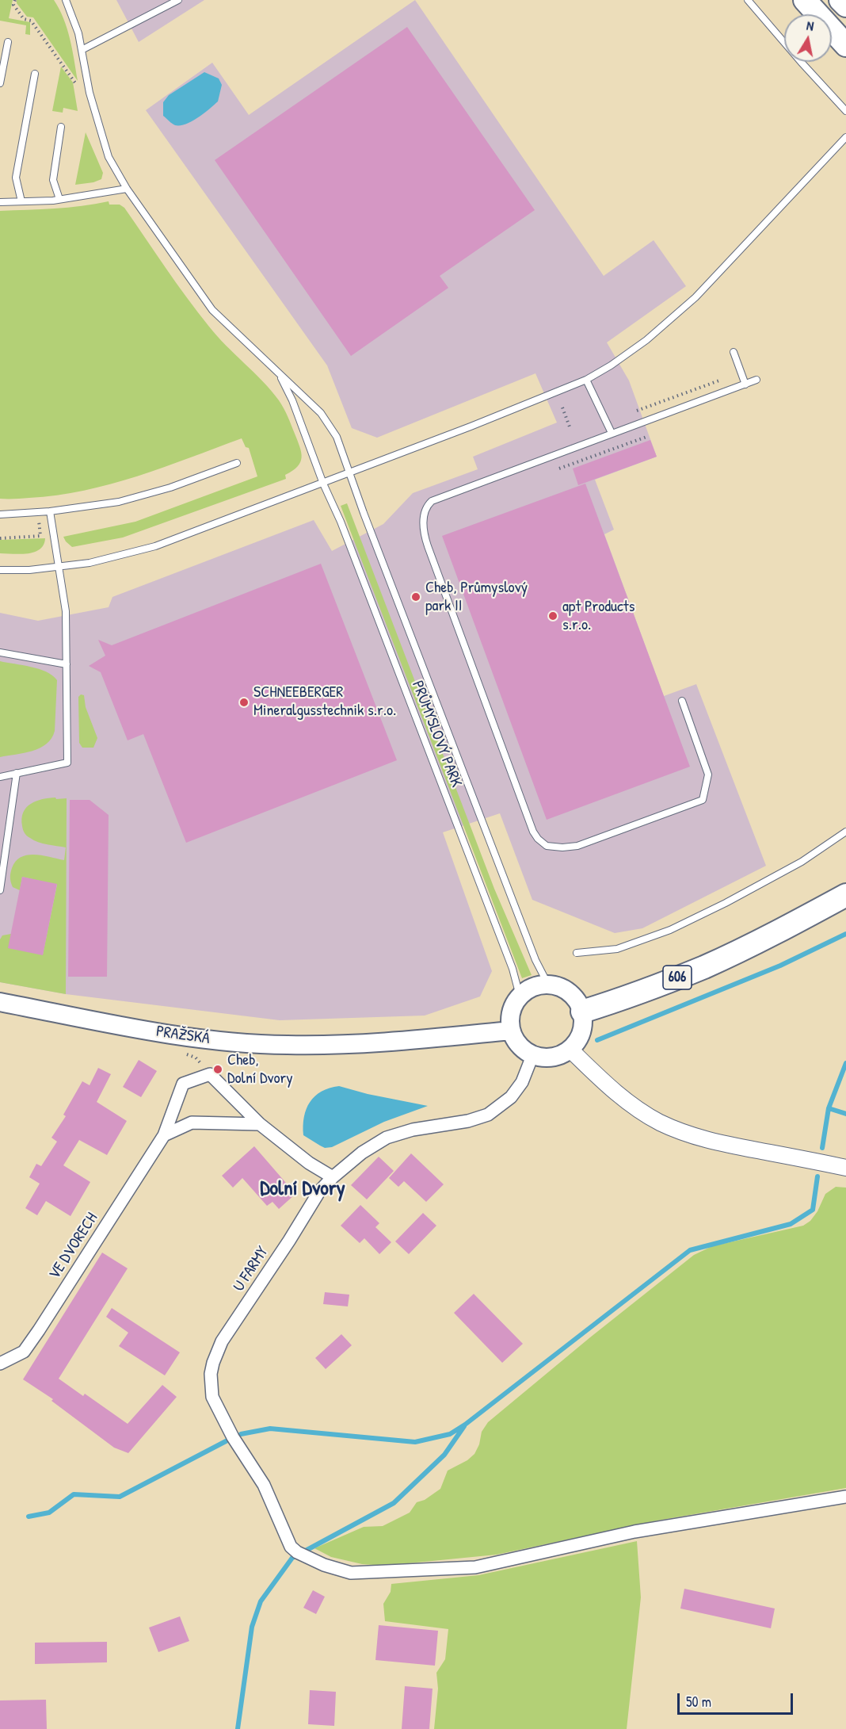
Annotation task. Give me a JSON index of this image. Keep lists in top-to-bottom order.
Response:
{
  "streets": {
    "highway": ["606"],
    "main road": ["PRAŽSKÁ"],
    "street": ["VE DVORECH", "U FARMY"],
    "lane": ["PRŮMYSLOVÝ PARK"]
  },
  "crossings": [
    ["PRŮMYSLOVÝ PARK", "606"],
    ["PRŮMYSLOVÝ PARK", "PRAŽSKÁ"],
    ["PRŮMYSLOVÝ PARK", "U FARMY"],
    ["606", "PRAŽSKÁ"],
    ["606", "U FARMY"],
    ["PRAŽSKÁ", "U FARMY"],
    ["VE DVORECH", "U FARMY"]
  ],
  "districts": ["Dolní Dvory"],
  "places": [
    "Cheb, Průmyslový park II",
    "apt Products s.r.o.",
    "SCHNEEBERGER Mineralgusstechnik s.r.o.",
    "Cheb, Dolní Dvory"
  ],
  "scale_bar": "50 m",
  "north": "top"
}
